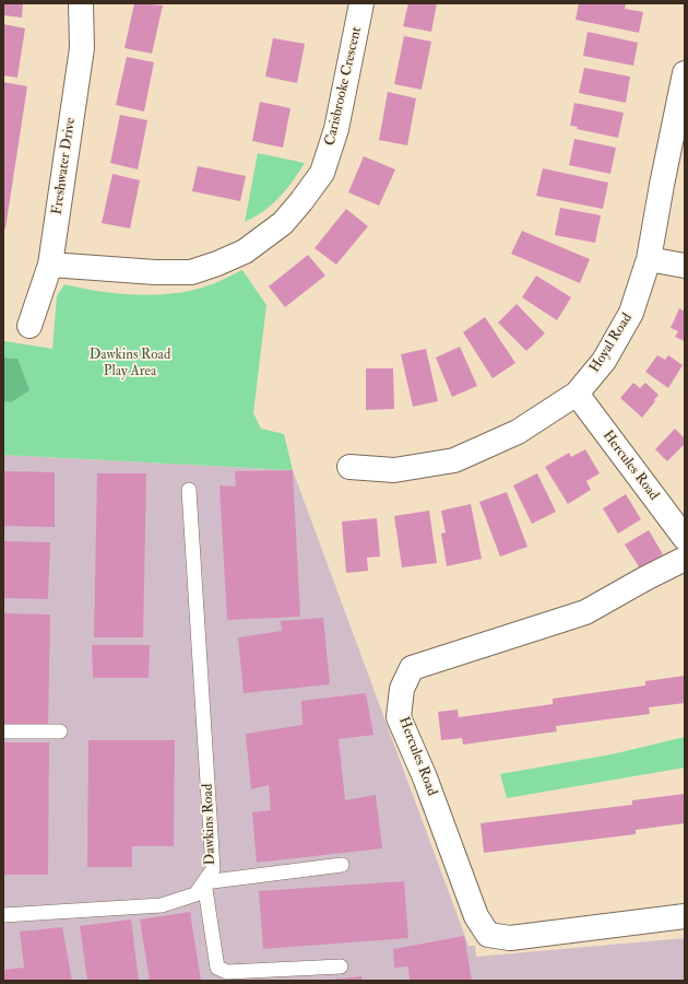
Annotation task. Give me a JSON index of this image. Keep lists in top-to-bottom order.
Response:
{
  "streets": {
    "street": [
      "Carisbrooke Crescent",
      "Freshwater Drive",
      "Hoyal Road",
      "Hercules Road"
    ],
    "lane": ["Dawkins Road"]
  },
  "crossings": [
    ["Carisbrooke Crescent", "Freshwater Drive"],
    ["Hoyal Road", "Hercules Road"]
  ],
  "parks": ["Dawkins Road Play Area"]
}
